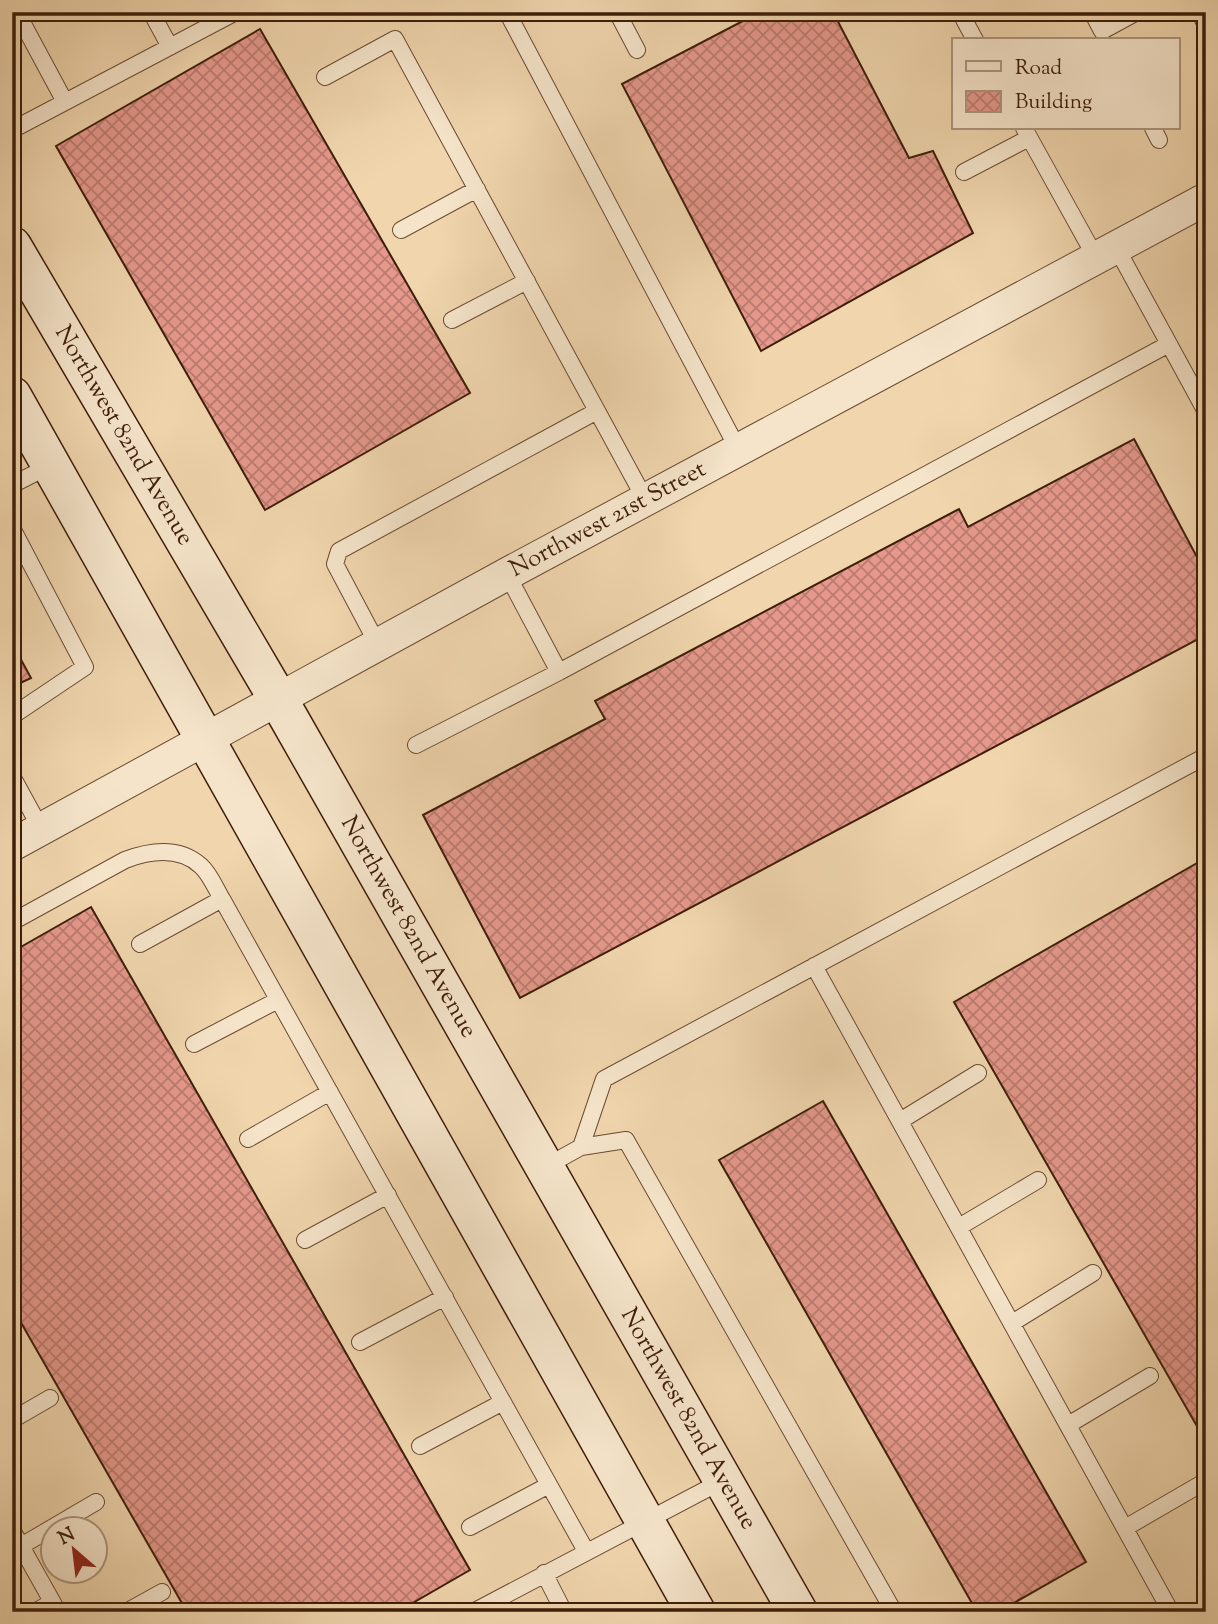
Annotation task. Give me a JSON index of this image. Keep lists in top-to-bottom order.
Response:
{
  "streets": {
    "street": ["Northwest 82nd Avenue", "Northwest 21st Street"]
  },
  "crossings": [
    ["Northwest 82nd Avenue", "Northwest 21st Street"]
  ],
  "legend": ["Road", "Building"],
  "north": "top left"
}
